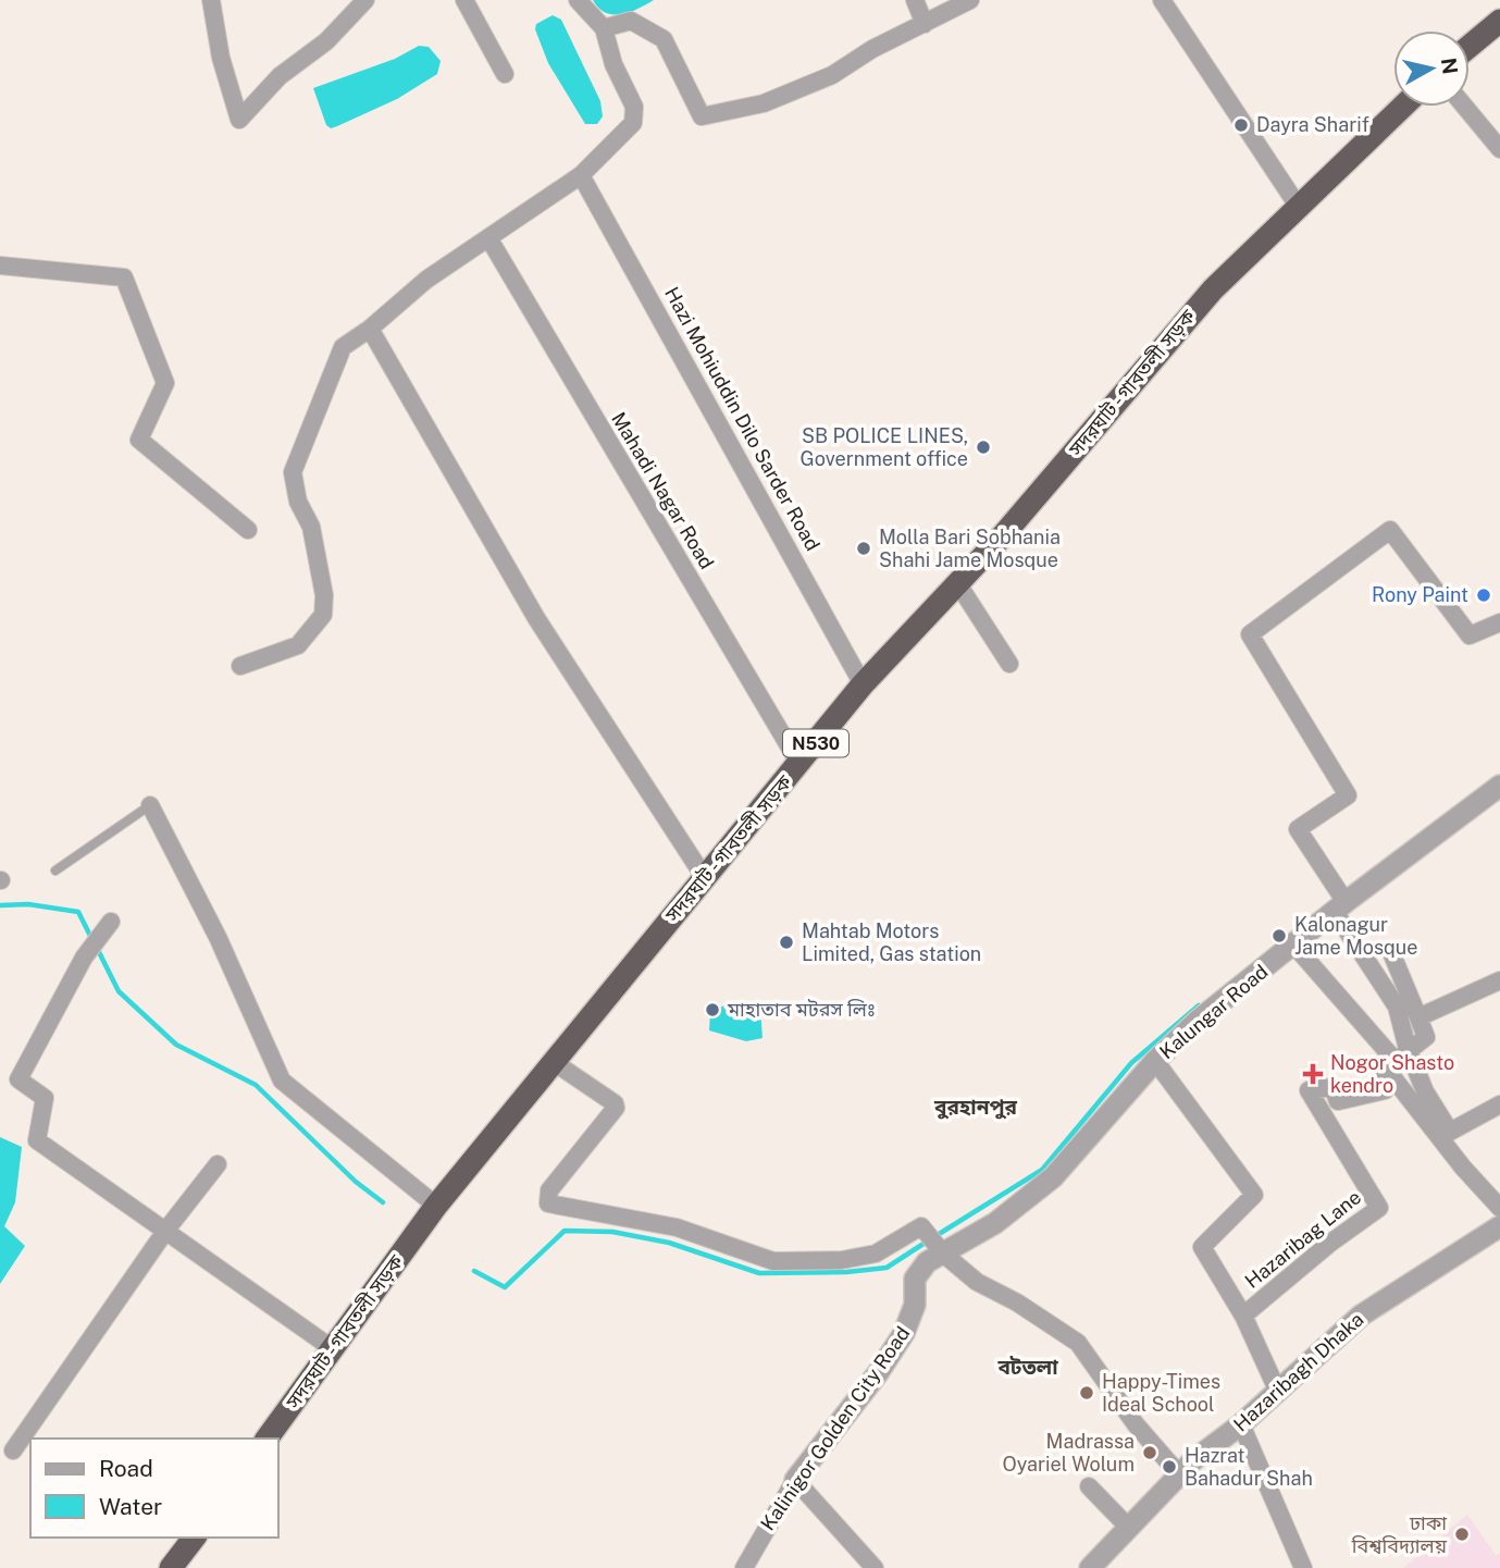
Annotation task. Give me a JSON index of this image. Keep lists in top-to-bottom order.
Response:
{
  "streets": {
    "highway": ["সদরঘাট - গাবতলী সড়ক", "N530"],
    "street": [
      "Hazi Mohiuddin Dilo Sarder Road",
      "Mahadi Nagar Road",
      "Kalungar Road",
      "Hazaribag Lane",
      "Hazaribagh Dhaka",
      "Kalinigor Golden City Road"
    ]
  },
  "crossings": [
    ["সদরঘাট - গাবতলী সড়ক", "Hazi Mohiuddin Dilo Sarder Road"],
    ["সদরঘাট - গাবতলী সড়ক", "Mahadi Nagar Road"],
    ["Kalungar Road", "Hazaribag Lane"],
    ["Kalungar Road", "Kalinigor Golden City Road"],
    ["Hazaribag Lane", "Hazaribagh Dhaka"]
  ],
  "districts": ["বুরহানপুর", "বটতলা"],
  "places": {
    "other": [
      "Dayra Sharif",
      "SB POLICE LINES, Government office",
      "Molla Bari Sobhania Shahi Jame Mosque",
      "Rony Paint",
      "Kalonagur Jame Mosque",
      "Mahtab Motors Limited, Gas station",
      "মাহাতাব মটরস লিঃ",
      "Happy-Times Ideal School",
      "Madrassa Oyariel Wolum",
      "Hazrat Bahadur Shah",
      "ঢাকা বিশ্ববিদ্যালয়"
    ],
    "health": ["Nogor Shasto kendro"]
  },
  "legend": ["Road", "Water"],
  "north": "right"
}
